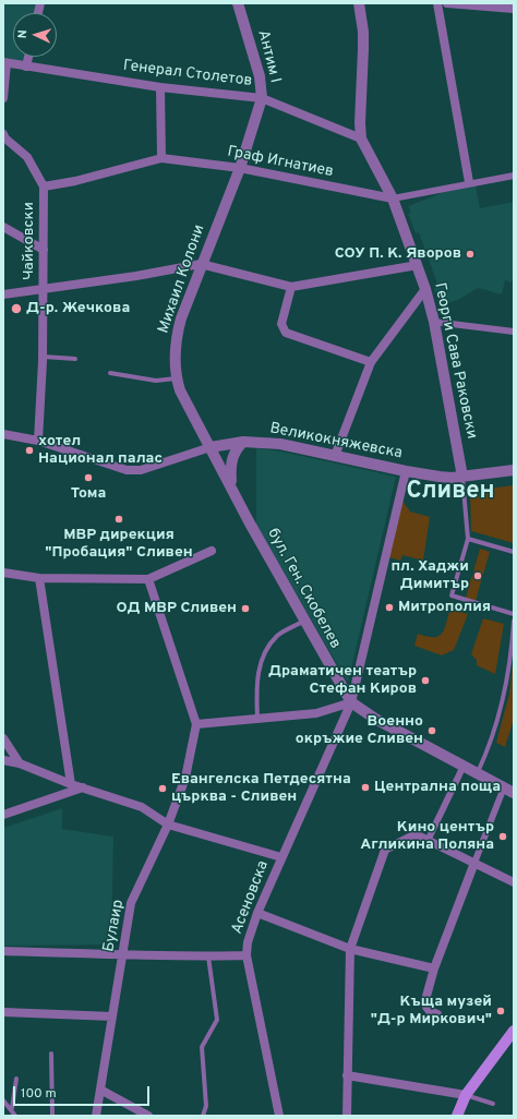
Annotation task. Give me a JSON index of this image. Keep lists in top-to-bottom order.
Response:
{
  "streets": {
    "street": [
      "Антим I",
      "Генерал Столетов",
      "Граф Игнатиев",
      "Чайковски",
      "Михаил Колони",
      "Георги Сава Раковски",
      "Великокняжевска",
      "бул. Ген. Скобелев",
      "Асеновска",
      "Булаир"
    ]
  },
  "crossings": [
    ["Антим I", "Генерал Столетов"],
    ["Антим I", "Граф Игнатиев"],
    ["Антим I", "Михаил Колони"],
    ["Генерал Столетов", "Георги Сава Раковски"],
    ["Граф Игнатиев", "Чайковски"],
    ["Граф Игнатиев", "Михаил Колони"],
    ["Граф Игнатиев", "Георги Сава Раковски"],
    ["Чайковски", "Великокняжевска"],
    ["Михаил Колони", "Великокняжевска"],
    ["Михаил Колони", "бул. Ген. Скобелев"],
    ["Георги Сава Раковски", "Великокняжевска"],
    ["Великокняжевска", "бул. Ген. Скобелев"],
    ["Великокняжевска", "Асеновска"],
    ["бул. Ген. Скобелев", "Асеновска"]
  ],
  "districts": ["Сливен"],
  "places": [
    "СОУ П. К. Яворов",
    "Д-р. Жечкова",
    "хотел Национал палас",
    "Тома",
    "МВР дирекция \"Пробация\" Сливен",
    "пл. Хаджи Димитър",
    "Митрополия",
    "ОД МВР Сливен",
    "Драматичен театър Стефан Киров",
    "Военно окръжие Сливен",
    "Централна поща",
    "Евангелска Петдесятна църква - Сливен",
    "Кино център Агликина Поляна",
    "Къща музей \"Д-р Миркович\""
  ],
  "scale_bar": "100 m",
  "north": "left"
}
